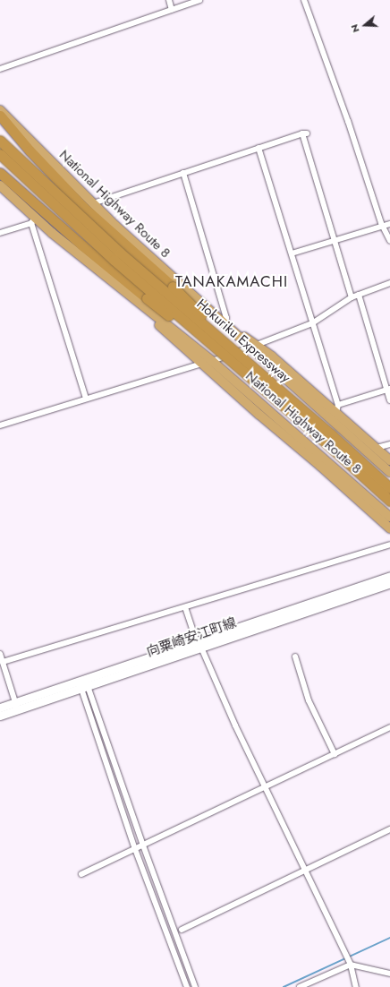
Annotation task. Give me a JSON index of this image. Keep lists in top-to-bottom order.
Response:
{
  "streets": {
    "highway": ["National Highway Route 8", "Hokuriku Expressway"],
    "main road": ["向粟崎安江町線"]
  },
  "districts": ["TANAKAMACHI"],
  "north": "left"
}
